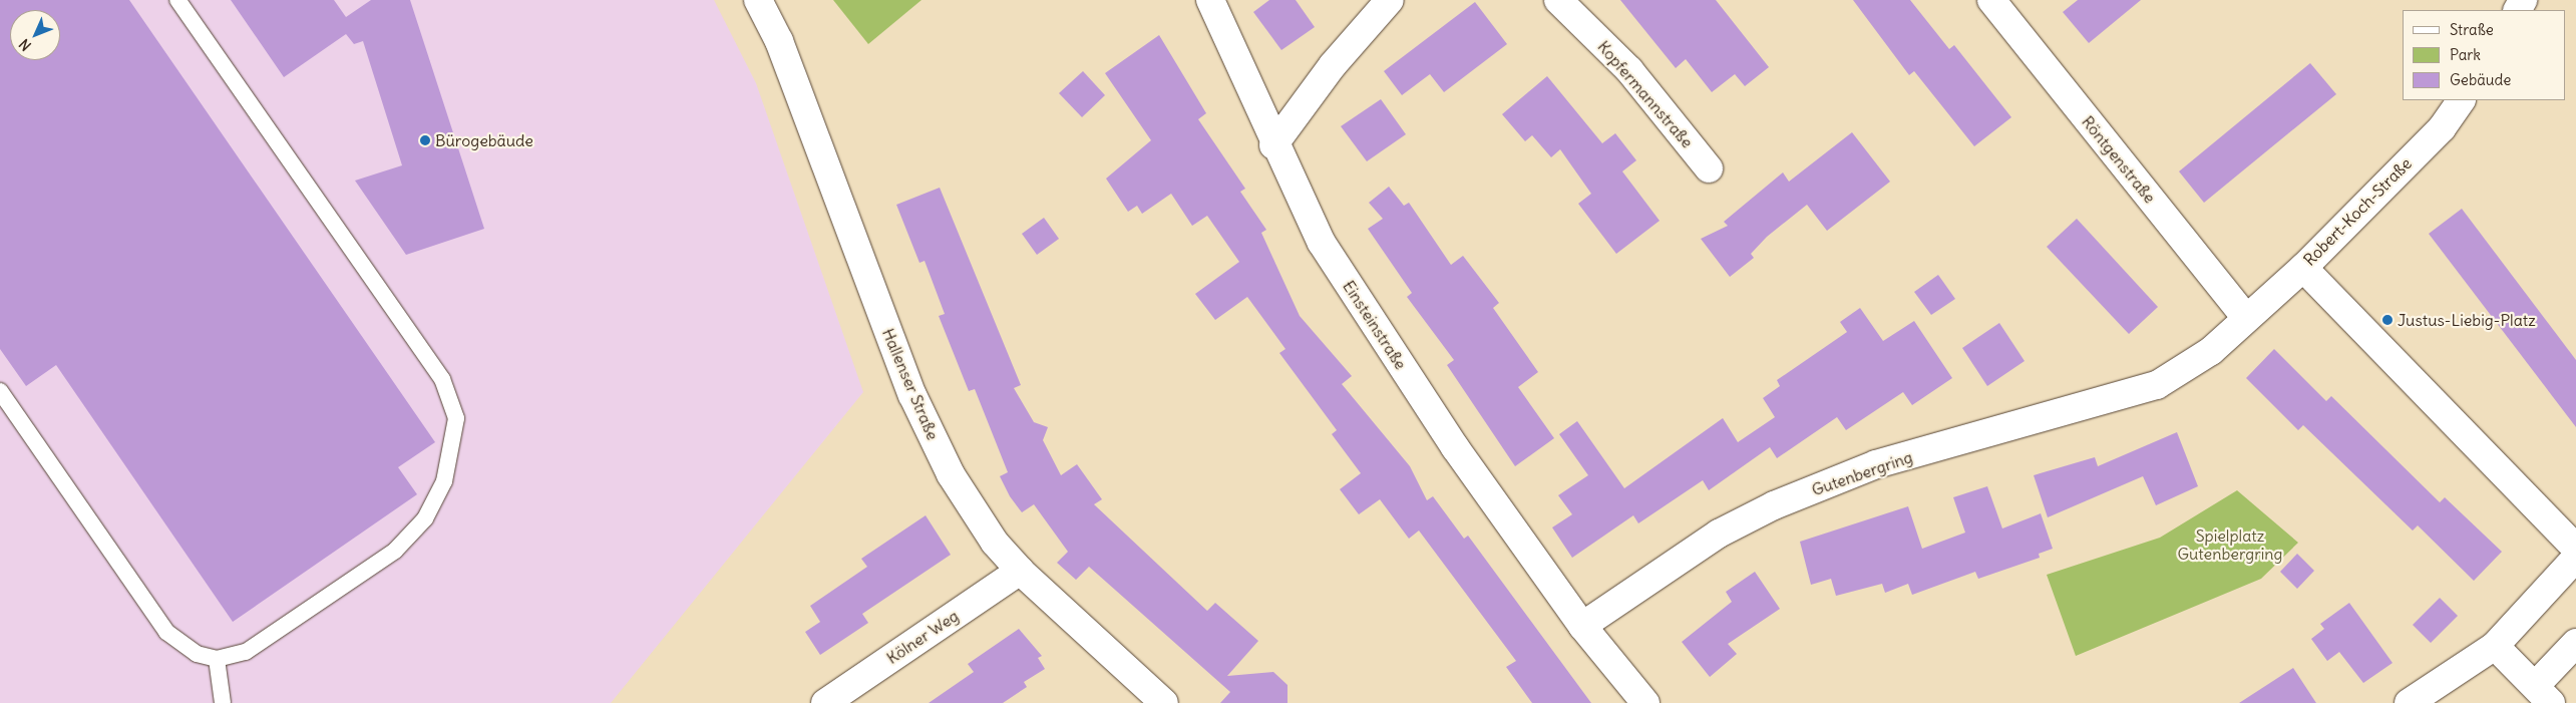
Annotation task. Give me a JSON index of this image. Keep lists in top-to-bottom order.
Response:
{
  "streets": {
    "street": [
      "Kopfermannstraße",
      "Röntgenstraße",
      "Robert-Koch-Straße",
      "Einsteinstraße",
      "Hallenser Straße",
      "Gutenbergring",
      "Kölner Weg"
    ]
  },
  "crossings": [
    ["Röntgenstraße", "Robert-Koch-Straße"],
    ["Röntgenstraße", "Gutenbergring"],
    ["Robert-Koch-Straße", "Gutenbergring"],
    ["Einsteinstraße", "Gutenbergring"],
    ["Hallenser Straße", "Kölner Weg"]
  ],
  "parks": ["Spielplatz Gutenbergring"],
  "places": ["Bürogebäude", "Justus-Liebig-Platz"],
  "legend": ["Straße", "Park", "Gebäude"],
  "north": "bottom left"
}
